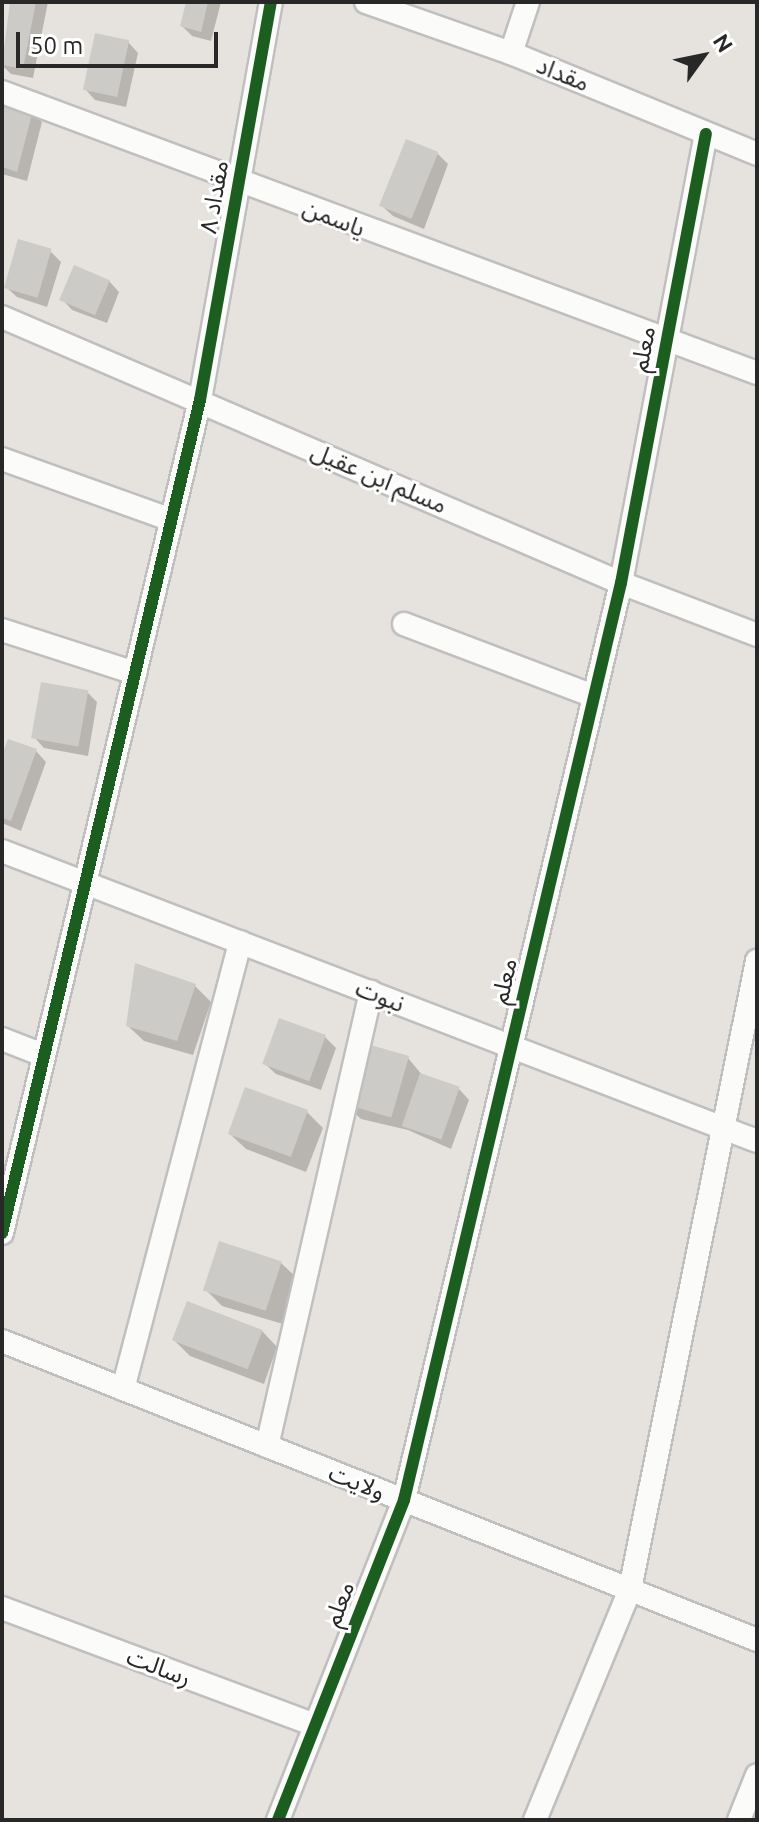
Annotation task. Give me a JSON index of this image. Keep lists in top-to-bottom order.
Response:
{
  "streets": {
    "street": [
      "مقداد",
      "مقداد ۸",
      "یاسمن",
      "معلم",
      "مسلم ابن عقیل",
      "نبوت",
      "ولایت",
      "رسالت"
    ]
  },
  "crossings": [
    ["مقداد", "معلم"],
    ["مقداد ۸", "یاسمن"],
    ["مقداد ۸", "مسلم ابن عقیل"],
    ["مقداد ۸", "نبوت"],
    ["یاسمن", "معلم"],
    ["معلم", "مسلم ابن عقیل"],
    ["معلم", "نبوت"],
    ["معلم", "ولایت"],
    ["معلم", "رسالت"]
  ],
  "scale_bar": "50 m",
  "north": "top right"
}
